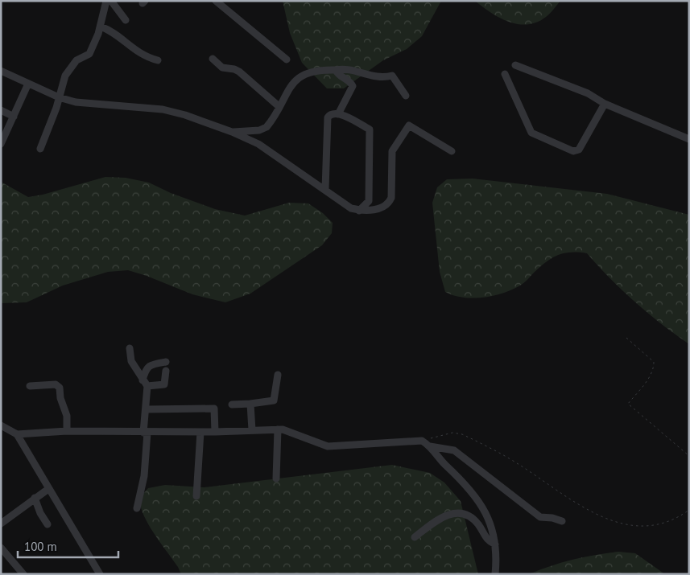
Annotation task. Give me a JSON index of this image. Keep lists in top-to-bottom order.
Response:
{
  "scale_bar": "100 m"
}
